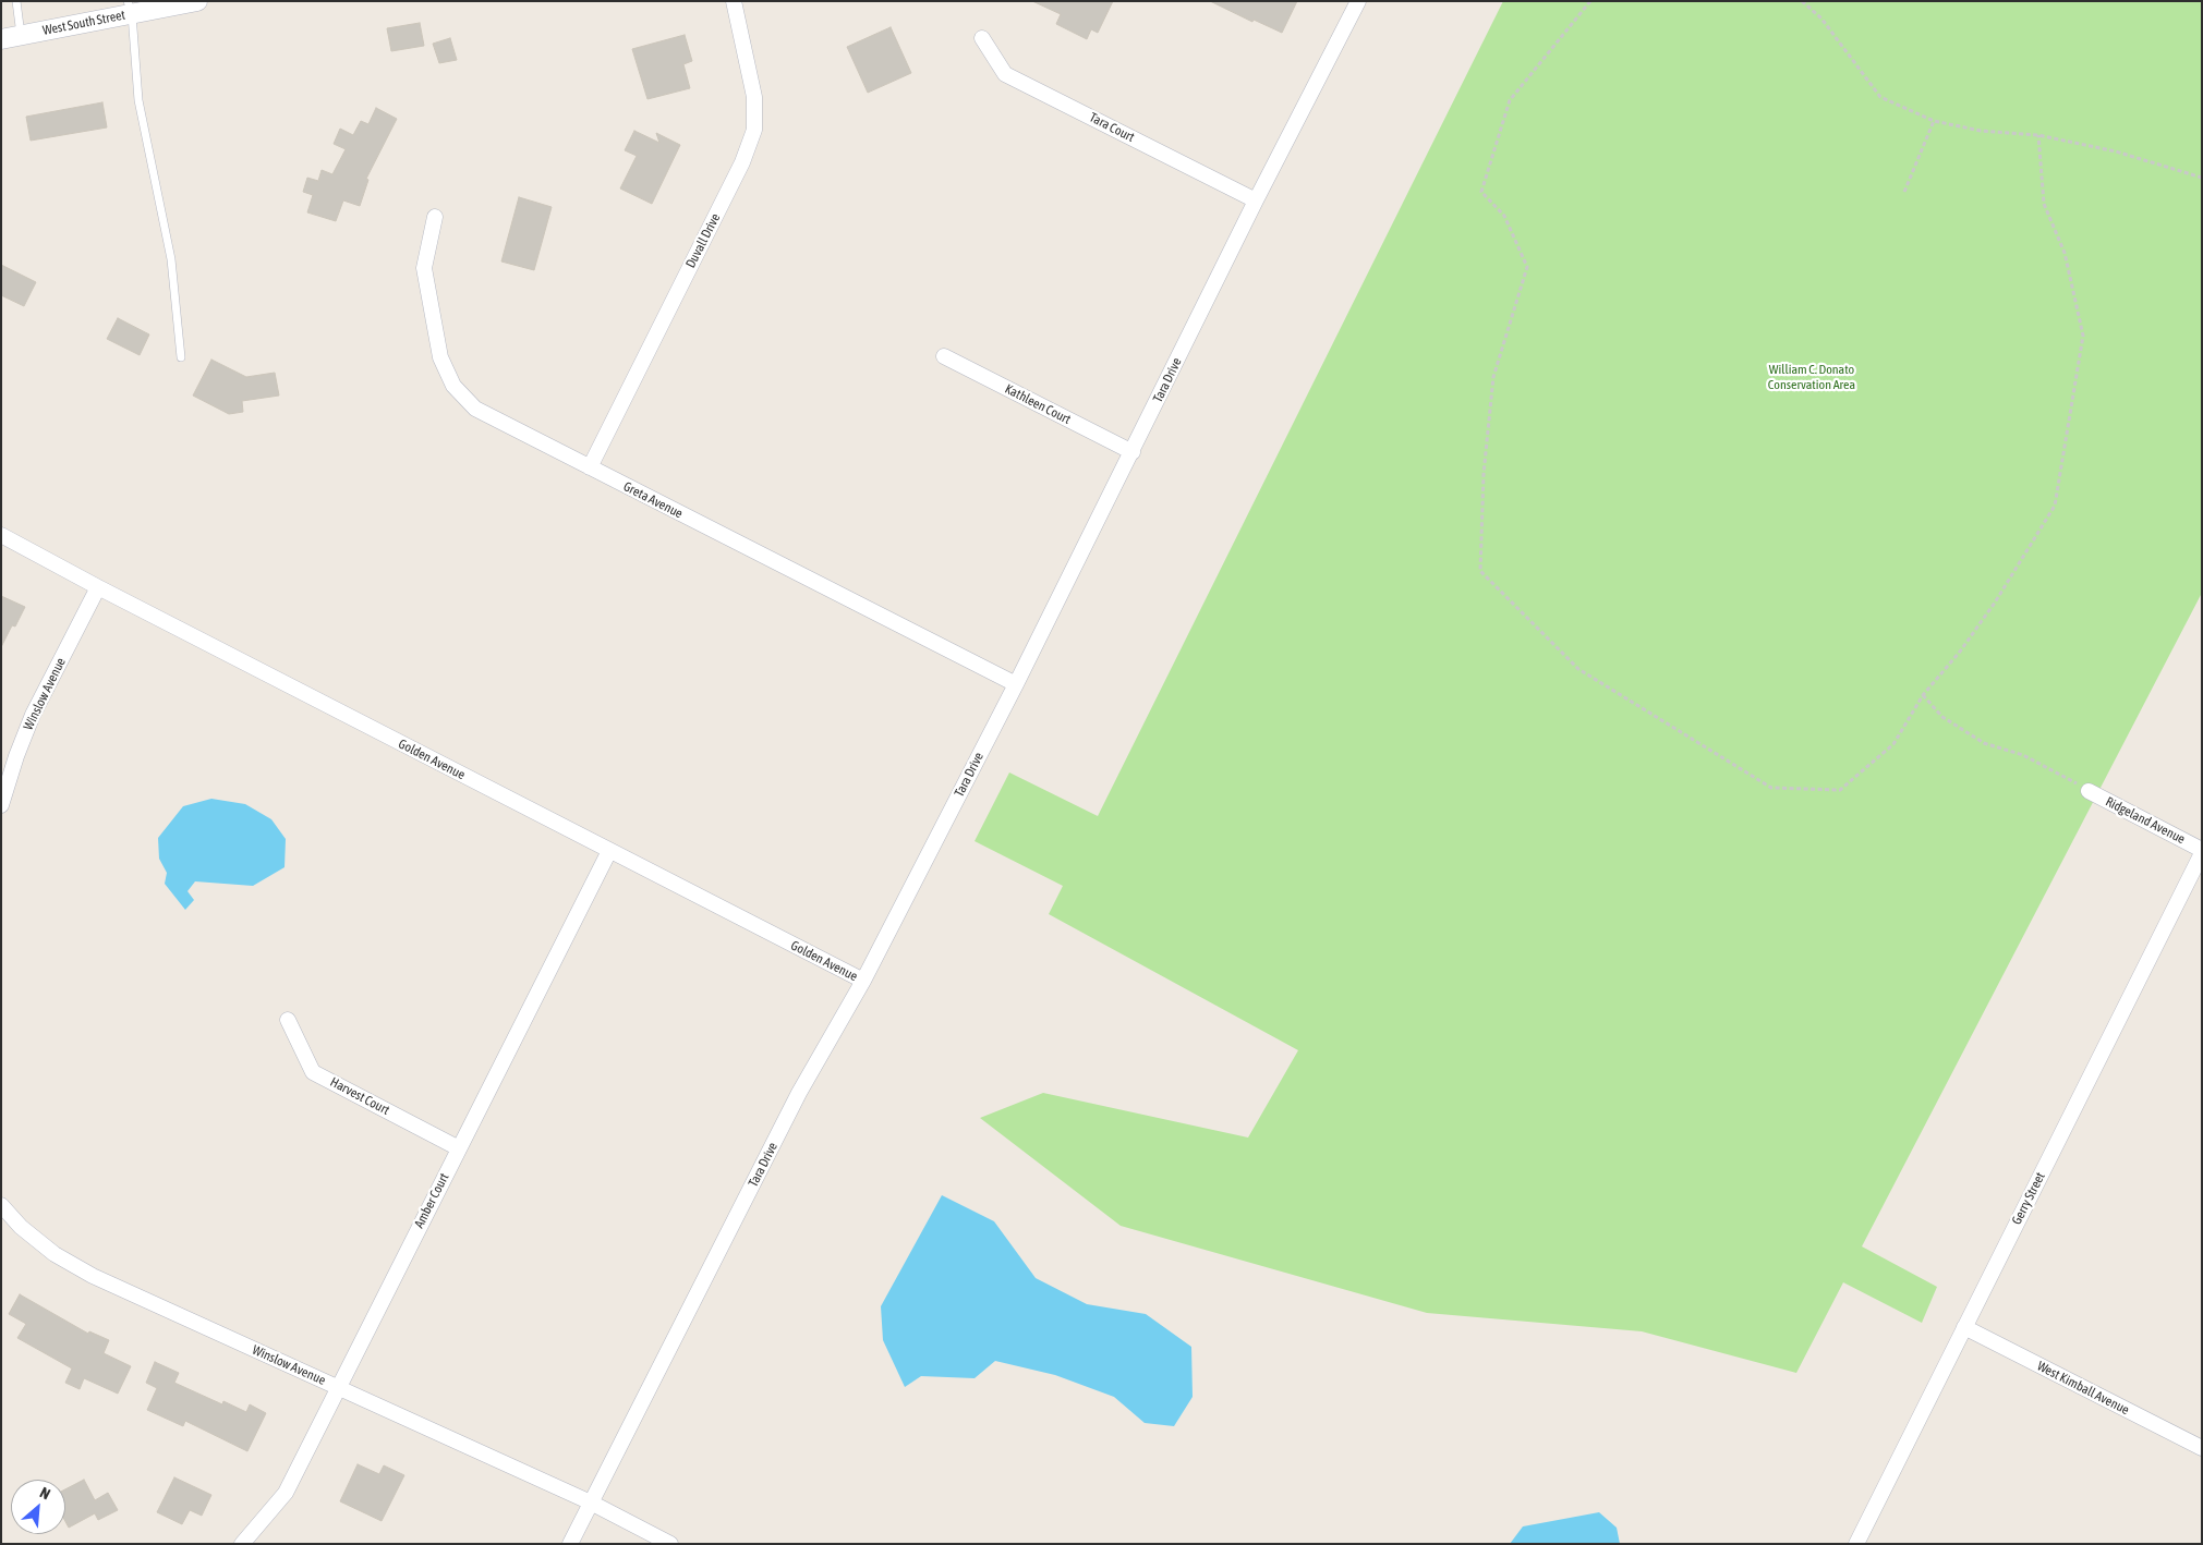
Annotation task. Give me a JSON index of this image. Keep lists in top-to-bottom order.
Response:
{
  "streets": {
    "street": [
      "West South Street",
      "Tara Court",
      "Duvall Drive",
      "Tara Drive",
      "Kathleen Court",
      "Greta Avenue",
      "Winslow Avenue",
      "Golden Avenue",
      "Ridgeland Avenue",
      "Harvest Court",
      "Gerry Street",
      "Amber Court",
      "West Kimball Avenue"
    ]
  },
  "crossings": [
    ["Tara Court", "Tara Drive"],
    ["Duvall Drive", "Greta Avenue"],
    ["Tara Drive", "Kathleen Court"],
    ["Tara Drive", "Greta Avenue"],
    ["Tara Drive", "Winslow Avenue"],
    ["Tara Drive", "Golden Avenue"],
    ["Winslow Avenue", "Golden Avenue"],
    ["Winslow Avenue", "Amber Court"],
    ["Golden Avenue", "Amber Court"],
    ["Ridgeland Avenue", "Gerry Street"],
    ["Harvest Court", "Amber Court"],
    ["Gerry Street", "West Kimball Avenue"]
  ],
  "parks": ["William C. Donato Conservation Area"],
  "north": "top right"
}
